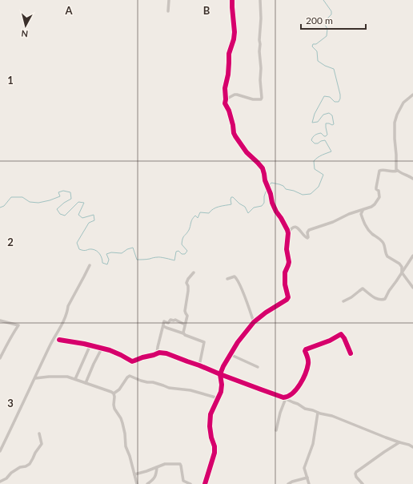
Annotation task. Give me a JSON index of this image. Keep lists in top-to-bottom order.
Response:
{
  "scale_bar": "200 m",
  "north": "bottom",
  "grid": {
    "columns": ["A", "B"],
    "rows": ["1", "2", "3"]
  }
}
